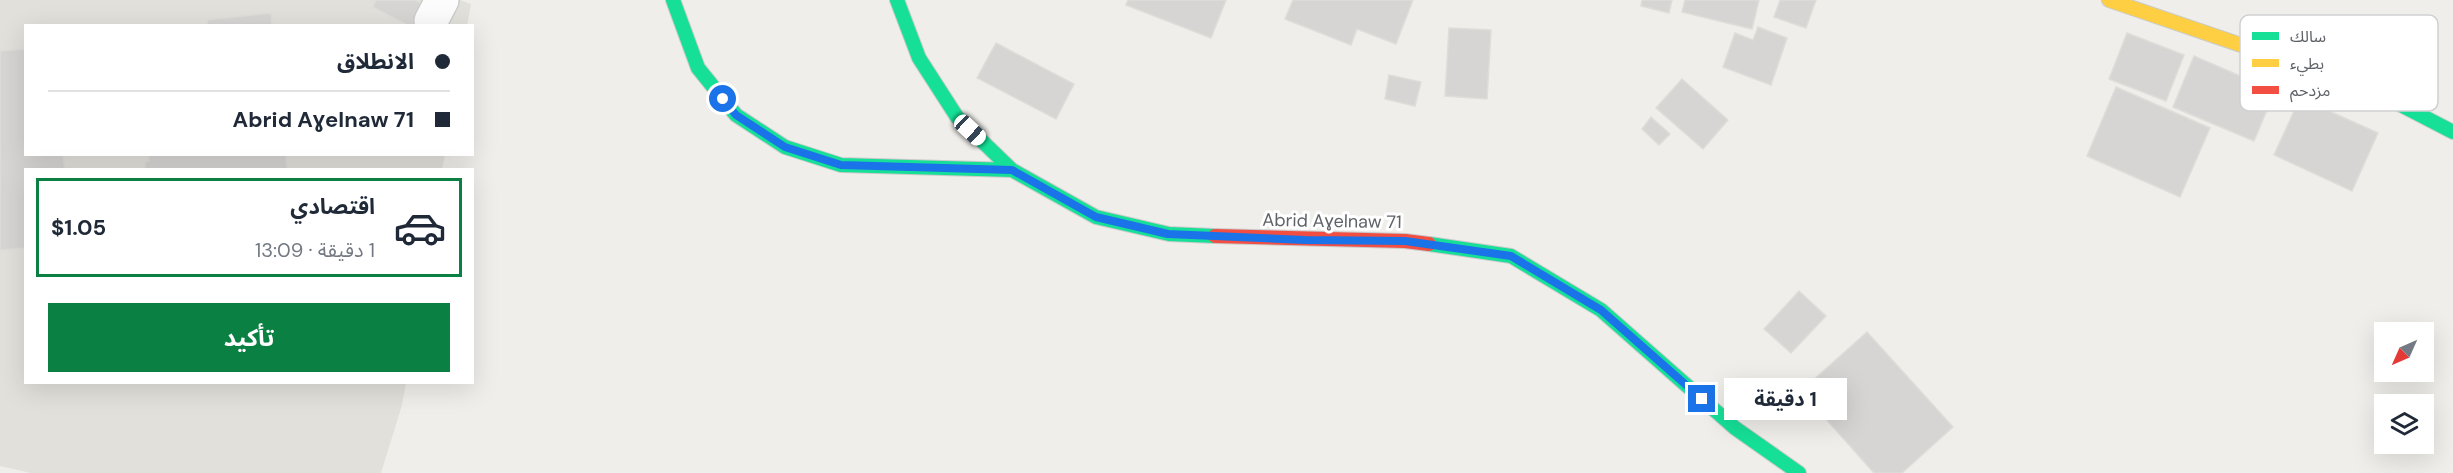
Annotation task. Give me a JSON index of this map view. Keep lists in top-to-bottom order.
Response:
{
  "streets": {
    "main road": ["Abrid Aɣelnaw 71"]
  },
  "legend": ["سالك", "بطيء", "مزدحم"],
  "north": "bottom left",
  "page": {
    "banner": ["الانطلاق", "Abrid Aɣelnaw 71"],
    "list": [
      {
        "name": "اقتصادي",
        "note": "1 دقيقة · 13:09",
        "value": "$1.05"
      }
    ],
    "buttons": "تأكيد",
    "bubble": "1 دقيقة"
  }
}
